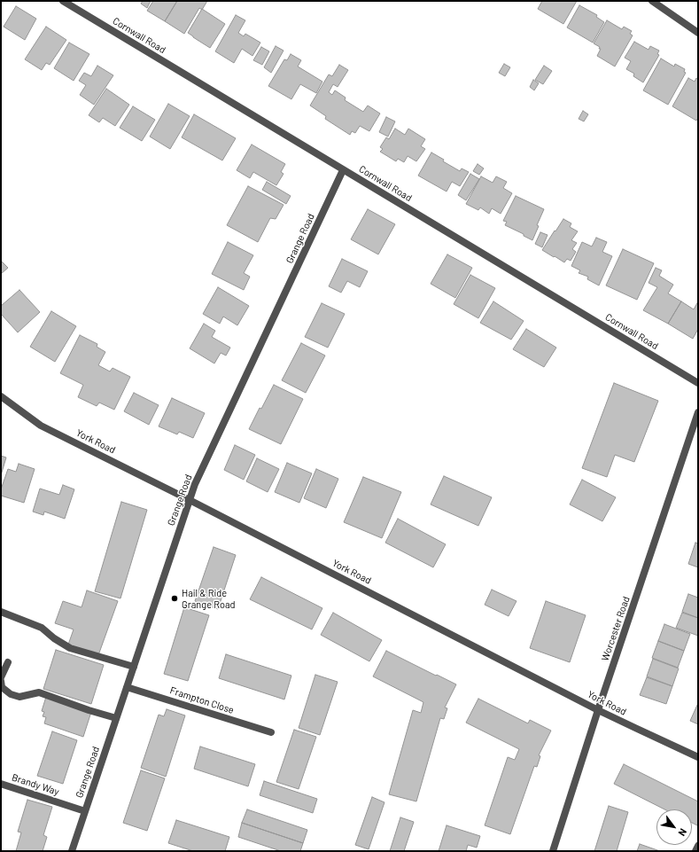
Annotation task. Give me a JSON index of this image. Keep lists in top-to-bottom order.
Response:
{
  "streets": {
    "street": [
      "Cornwall Road",
      "Grange Road",
      "York Road",
      "Worcester Road",
      "Frampton Close",
      "Brandy Way"
    ]
  },
  "crossings": [
    ["Cornwall Road", "Grange Road"],
    ["Grange Road", "York Road"],
    ["Grange Road", "Frampton Close"],
    ["Grange Road", "Brandy Way"],
    ["York Road", "Worcester Road"]
  ],
  "places": ["Hail & Ride Grange Road"],
  "north": "bottom right"
}
